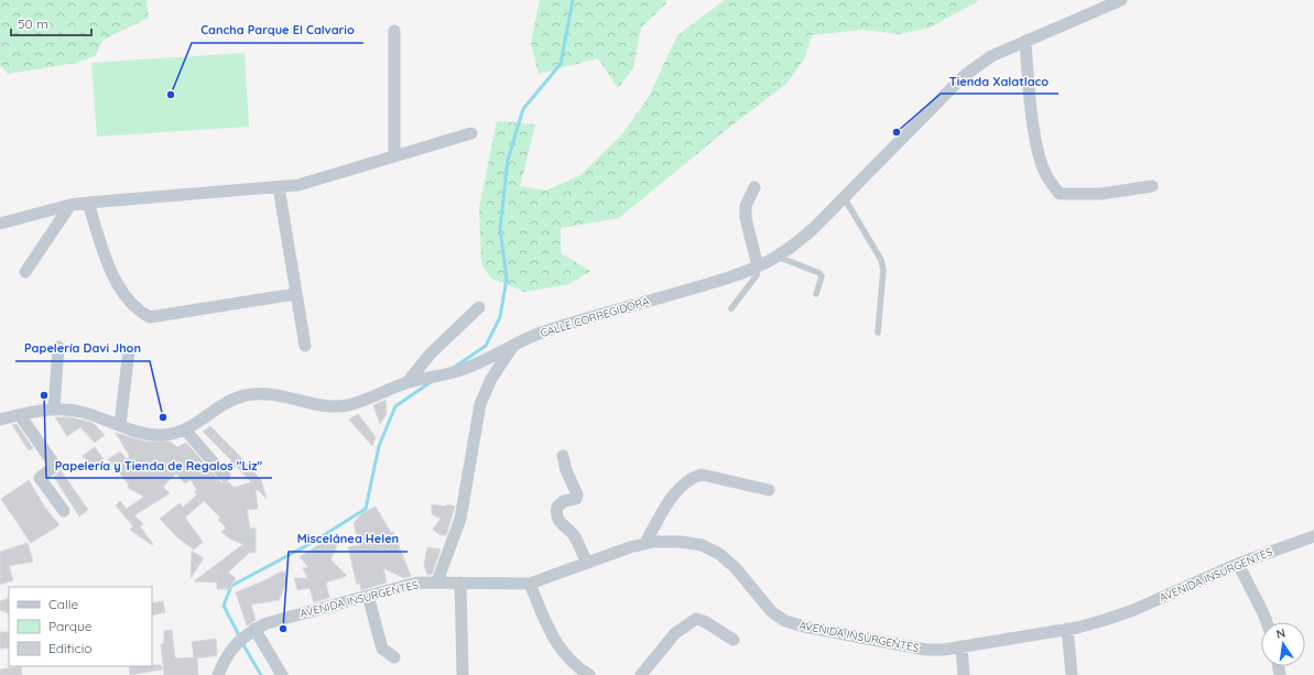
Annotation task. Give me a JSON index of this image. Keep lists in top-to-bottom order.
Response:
{
  "streets": {
    "street": ["CALLE CORREGIDORA", "AVENIDA INSURGENTES"]
  },
  "places": [
    "Cancha Parque El Calvario",
    "Tienda Xalatlaco",
    "Papelería y Tienda de Regalos \"Liz\"",
    "Papelería Davi Jhon",
    "Miscelánea Helen"
  ],
  "legend": ["Calle", "Parque", "Edificio"],
  "scale_bar": "50 m",
  "north": "top"
}
